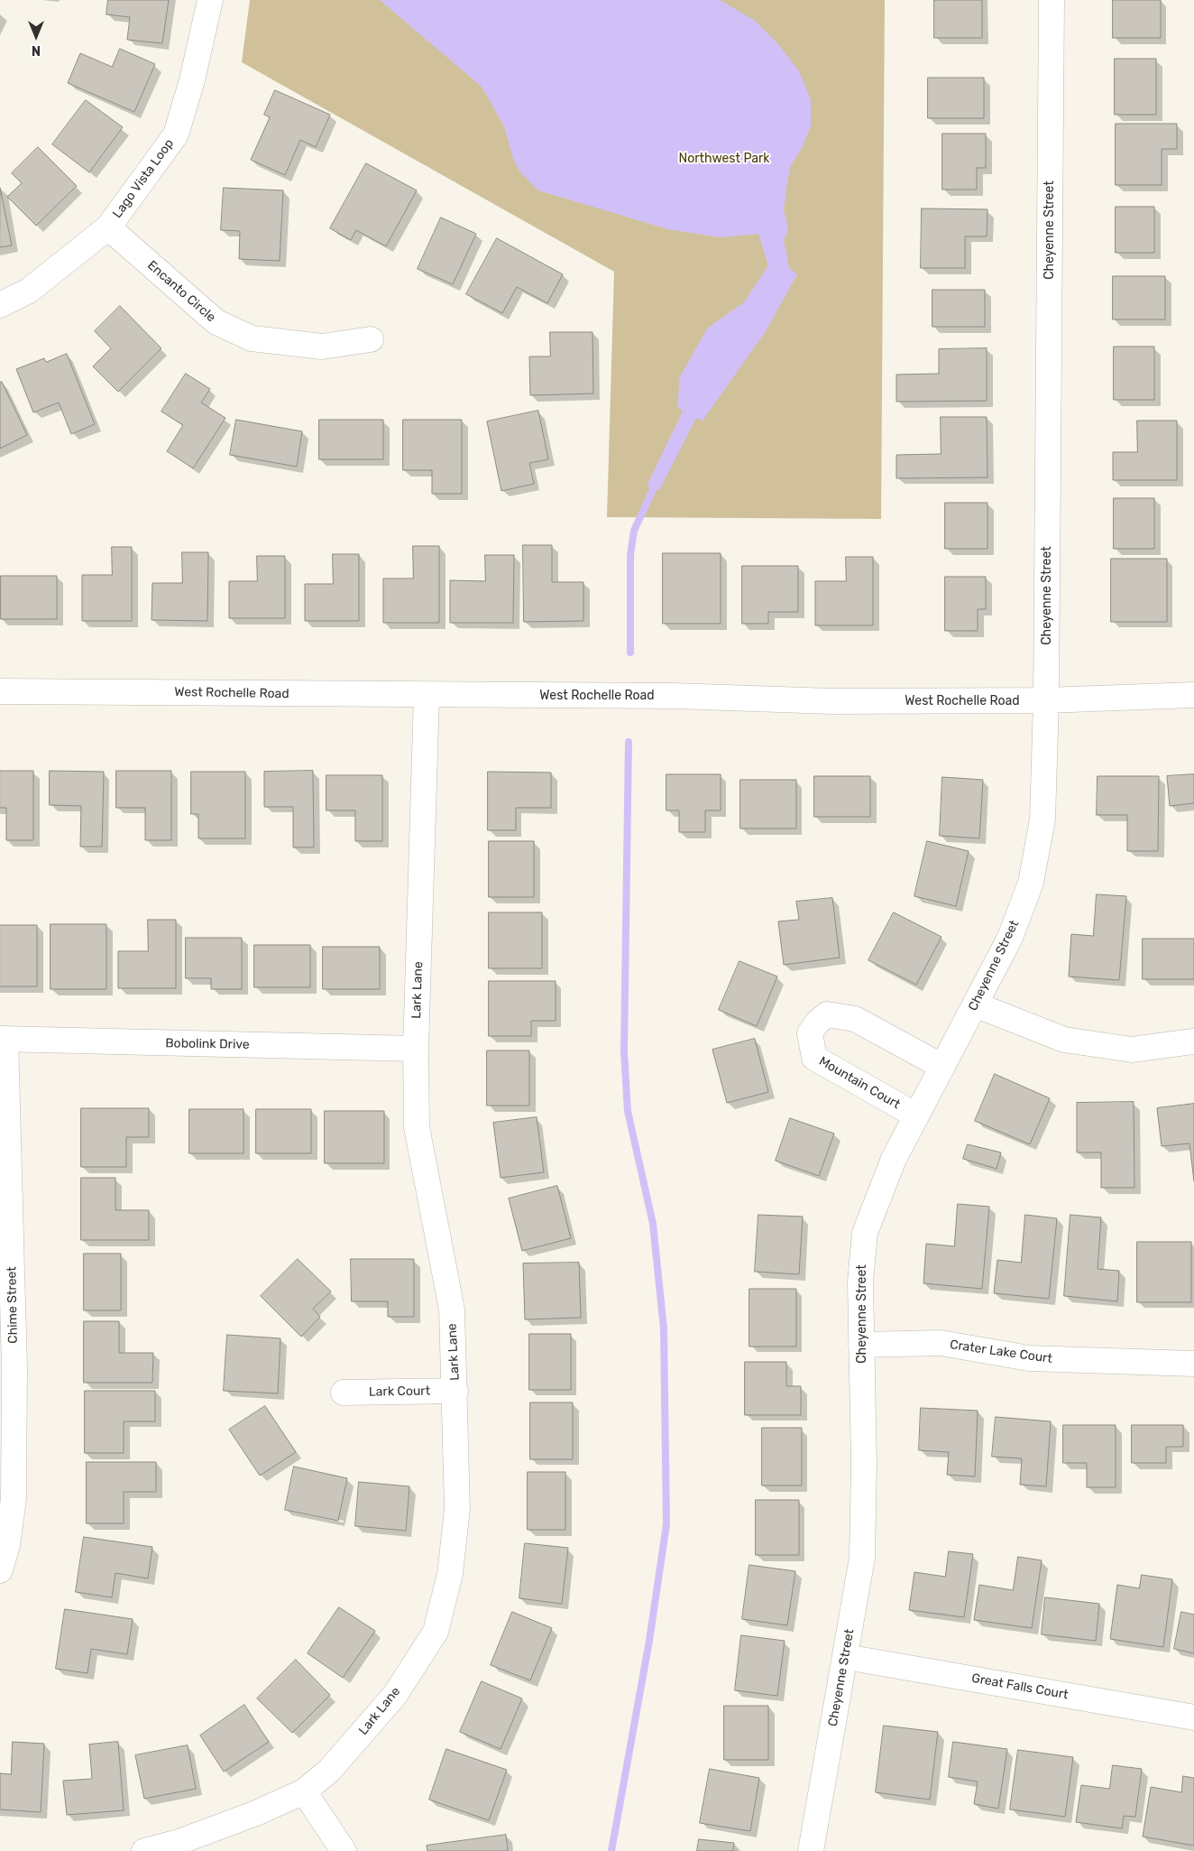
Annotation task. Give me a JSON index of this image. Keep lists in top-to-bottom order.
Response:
{
  "streets": {
    "street": [
      "Lago Vista Loop",
      "Cheyenne Street",
      "Encanto Circle",
      "West Rochelle Road",
      "Lark Lane",
      "Bobolink Drive",
      "Mountain Court",
      "Chime Street",
      "Crater Lake Court",
      "Lark Court",
      "Great Falls Court"
    ]
  },
  "crossings": [
    ["Lago Vista Loop", "Encanto Circle"],
    ["Cheyenne Street", "West Rochelle Road"],
    ["Cheyenne Street", "Mountain Court"],
    ["Cheyenne Street", "Crater Lake Court"],
    ["Cheyenne Street", "Great Falls Court"],
    ["West Rochelle Road", "Lark Lane"],
    ["Lark Lane", "Bobolink Drive"],
    ["Lark Lane", "Lark Court"],
    ["Bobolink Drive", "Chime Street"]
  ],
  "parks": ["Northwest Park"],
  "north": "bottom"
}
